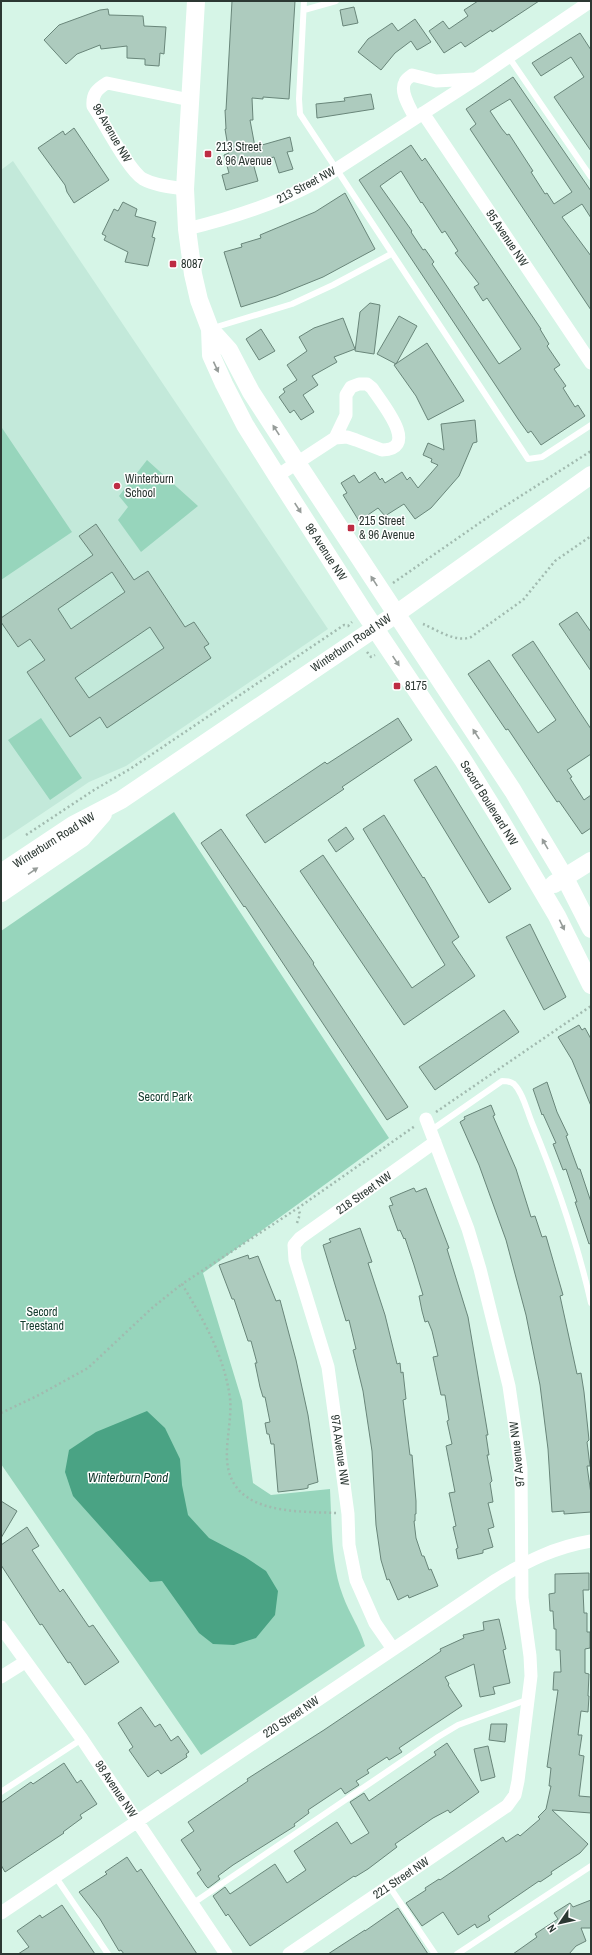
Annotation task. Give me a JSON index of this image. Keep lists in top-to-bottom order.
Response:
{
  "streets": {
    "street": [
      "96 Avenue NW",
      "213 Street NW",
      "95 Avenue NW",
      "Winterburn Road NW",
      "Secord Boulevard NW",
      "218 Street NW",
      "97A Avenue NW",
      "97 Avenue NW",
      "220 Street NW",
      "98 Avenue NW",
      "221 Street NW"
    ]
  },
  "crossings": [
    ["96 Avenue NW", "213 Street NW"],
    ["96 Avenue NW", "Winterburn Road NW"],
    ["96 Avenue NW", "Secord Boulevard NW"],
    ["213 Street NW", "95 Avenue NW"],
    ["Winterburn Road NW", "Secord Boulevard NW"],
    ["218 Street NW", "97A Avenue NW"],
    ["218 Street NW", "97 Avenue NW"],
    ["97A Avenue NW", "220 Street NW"],
    ["97 Avenue NW", "220 Street NW"],
    ["97 Avenue NW", "221 Street NW"],
    ["220 Street NW", "98 Avenue NW"]
  ],
  "water": ["Winterburn Pond"],
  "parks": ["Secord Park", "Secord Treestand"],
  "places": {
    "transit": [
      "213 Street & 96 Avenue",
      "8087",
      "215 Street & 96 Avenue",
      "8175"
    ],
    "other": ["Winterburn School"]
  },
  "north": "bottom left"
}
